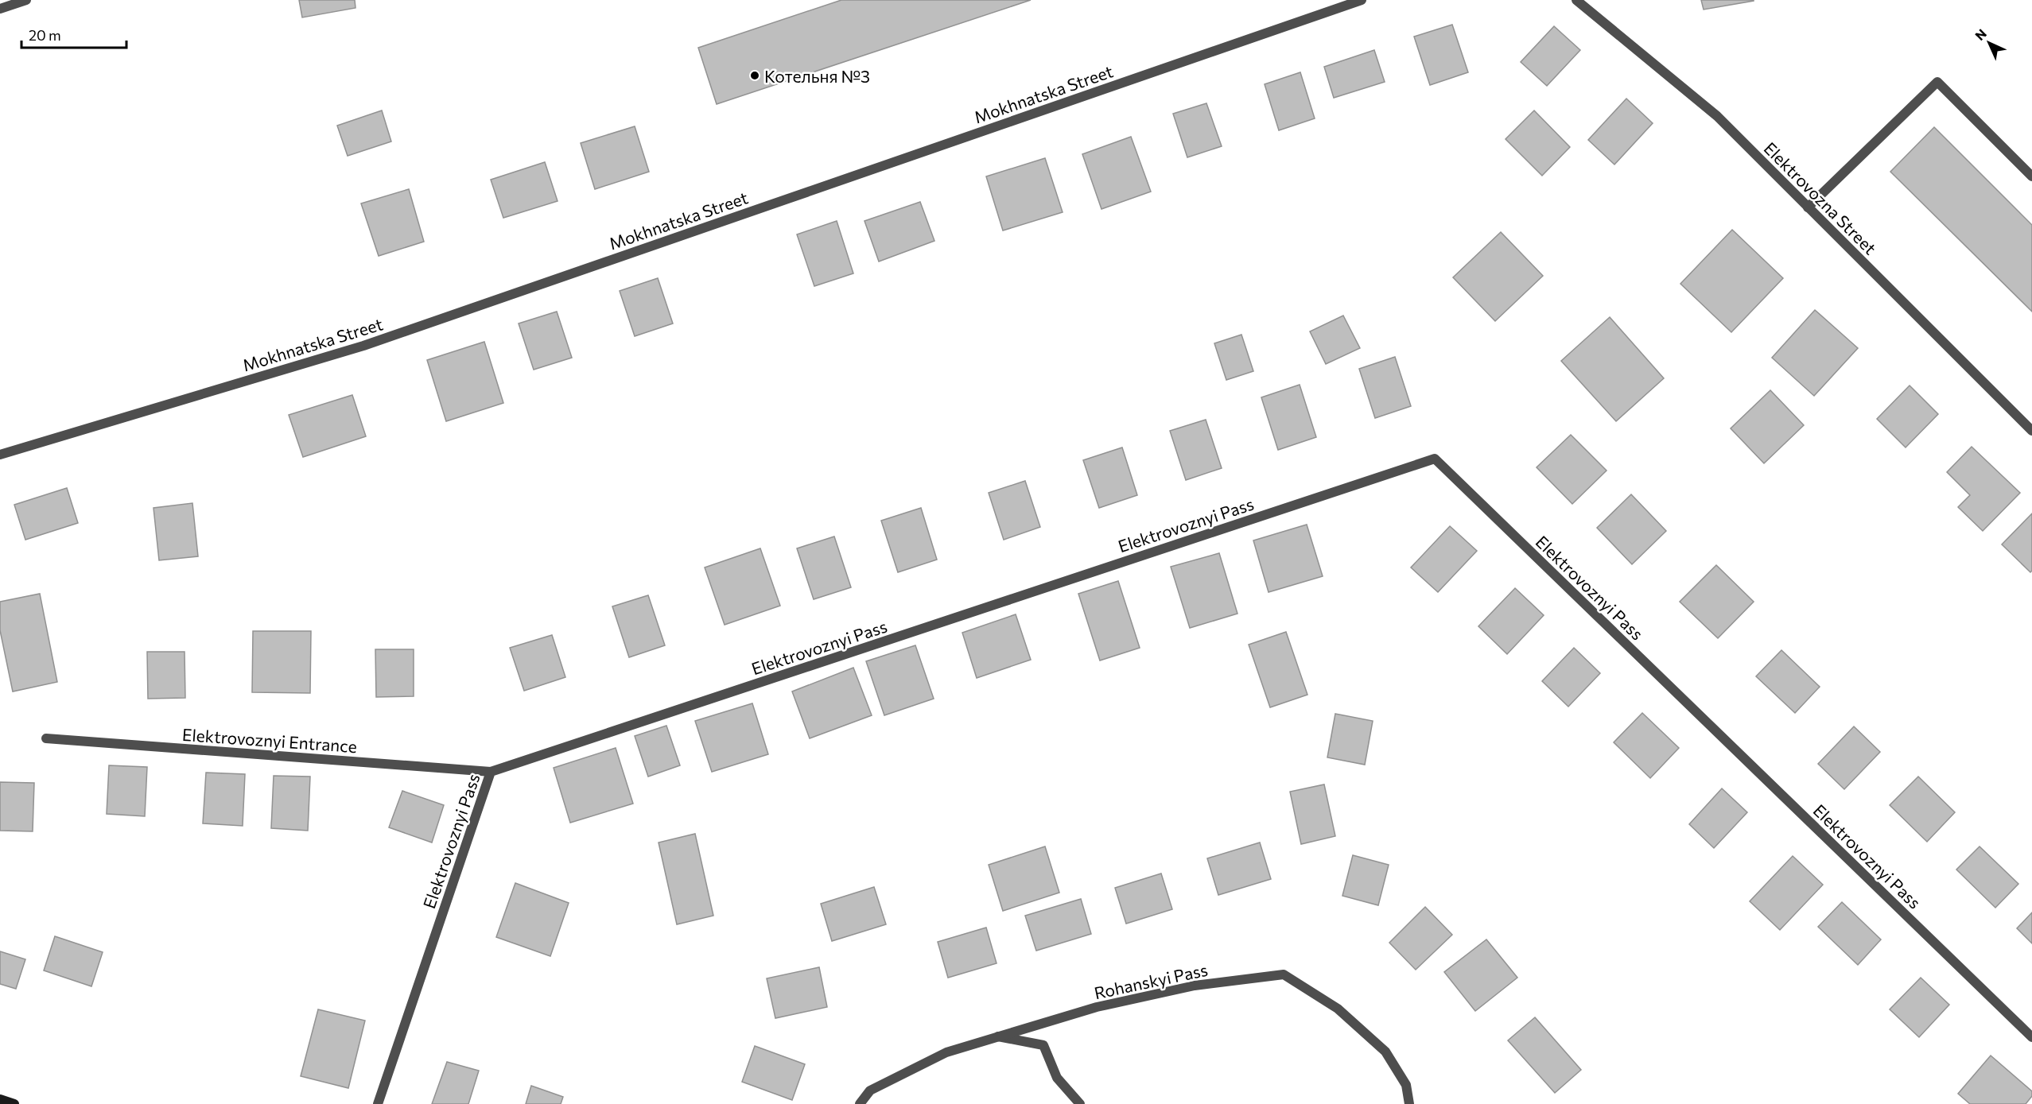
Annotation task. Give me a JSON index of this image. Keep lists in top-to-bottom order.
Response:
{
  "streets": {
    "street": [
      "Mokhnatska Street",
      "Elektrovozna Street",
      "Elektrovoznyi Pass",
      "Elektrovoznyi Entrance",
      "Rohanskyi Pass"
    ]
  },
  "crossings": [
    ["Elektrovoznyi Pass", "Elektrovoznyi Entrance"]
  ],
  "places": ["Котельня №3"],
  "scale_bar": "20 m",
  "north": "top left"
}
